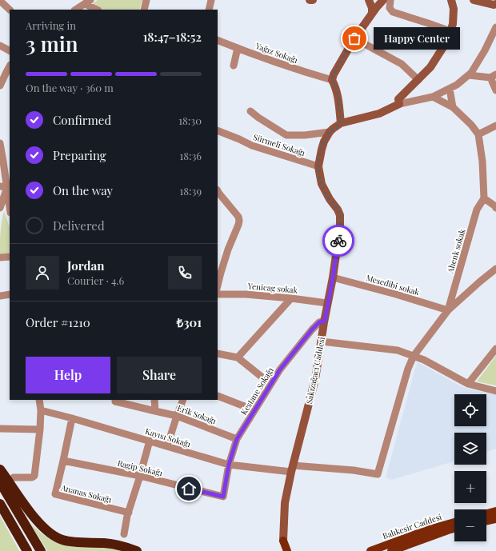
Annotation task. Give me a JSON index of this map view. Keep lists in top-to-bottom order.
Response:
{
  "streets": {
    "main road": ["Balıkesir Caddesi"],
    "street": [
      "Yağız Sokağı",
      "Sürmeli Sokağı",
      "Ahenk sokak",
      "Mesedibi sokak",
      "Yenicag sokak",
      "Sakızağacı Caddesi",
      "Kestane Sokağı",
      "Erik Sokağı",
      "Kayısı Sokağı",
      "Ragip Sokağı",
      "Ananas Sokağı"
    ]
  },
  "crossings": [
    ["Sürmeli Sokağı", "Sakızağacı Caddesi"],
    ["Ahenk sokak", "Mesedibi sokak"],
    ["Mesedibi sokak", "Sakızağacı Caddesi"],
    ["Yenicag sokak", "Sakızağacı Caddesi"],
    ["Sakızağacı Caddesi", "Kestane Sokağı"],
    ["Sakızağacı Caddesi", "Kayısı Sokağı"],
    ["Kestane Sokağı", "Erik Sokağı"],
    ["Kestane Sokağı", "Kayısı Sokağı"],
    ["Kestane Sokağı", "Ragip Sokağı"],
    ["Kayısı Sokağı", "Ragip Sokağı"],
    ["Ragip Sokağı", "Ananas Sokağı"]
  ],
  "places": ["Happy Center"],
  "page": {
    "heading": ["3 min", "Arriving in", "18:47–18:52"],
    "panel": [
      "Jordan",
      "Courier · 4.6",
      "Order #1210",
      "₺301"
    ],
    "bubble": "Happy Center",
    "bar": "On the way · 360 m",
    "list": [
      ["Confirmed", "18:30"],
      ["Preparing", "18:36"],
      ["On the way", "18:39"],
      "Delivered"
    ],
    "buttons": ["Help", "Share"],
    "map_buttons": ["+", "−"]
  }
}
